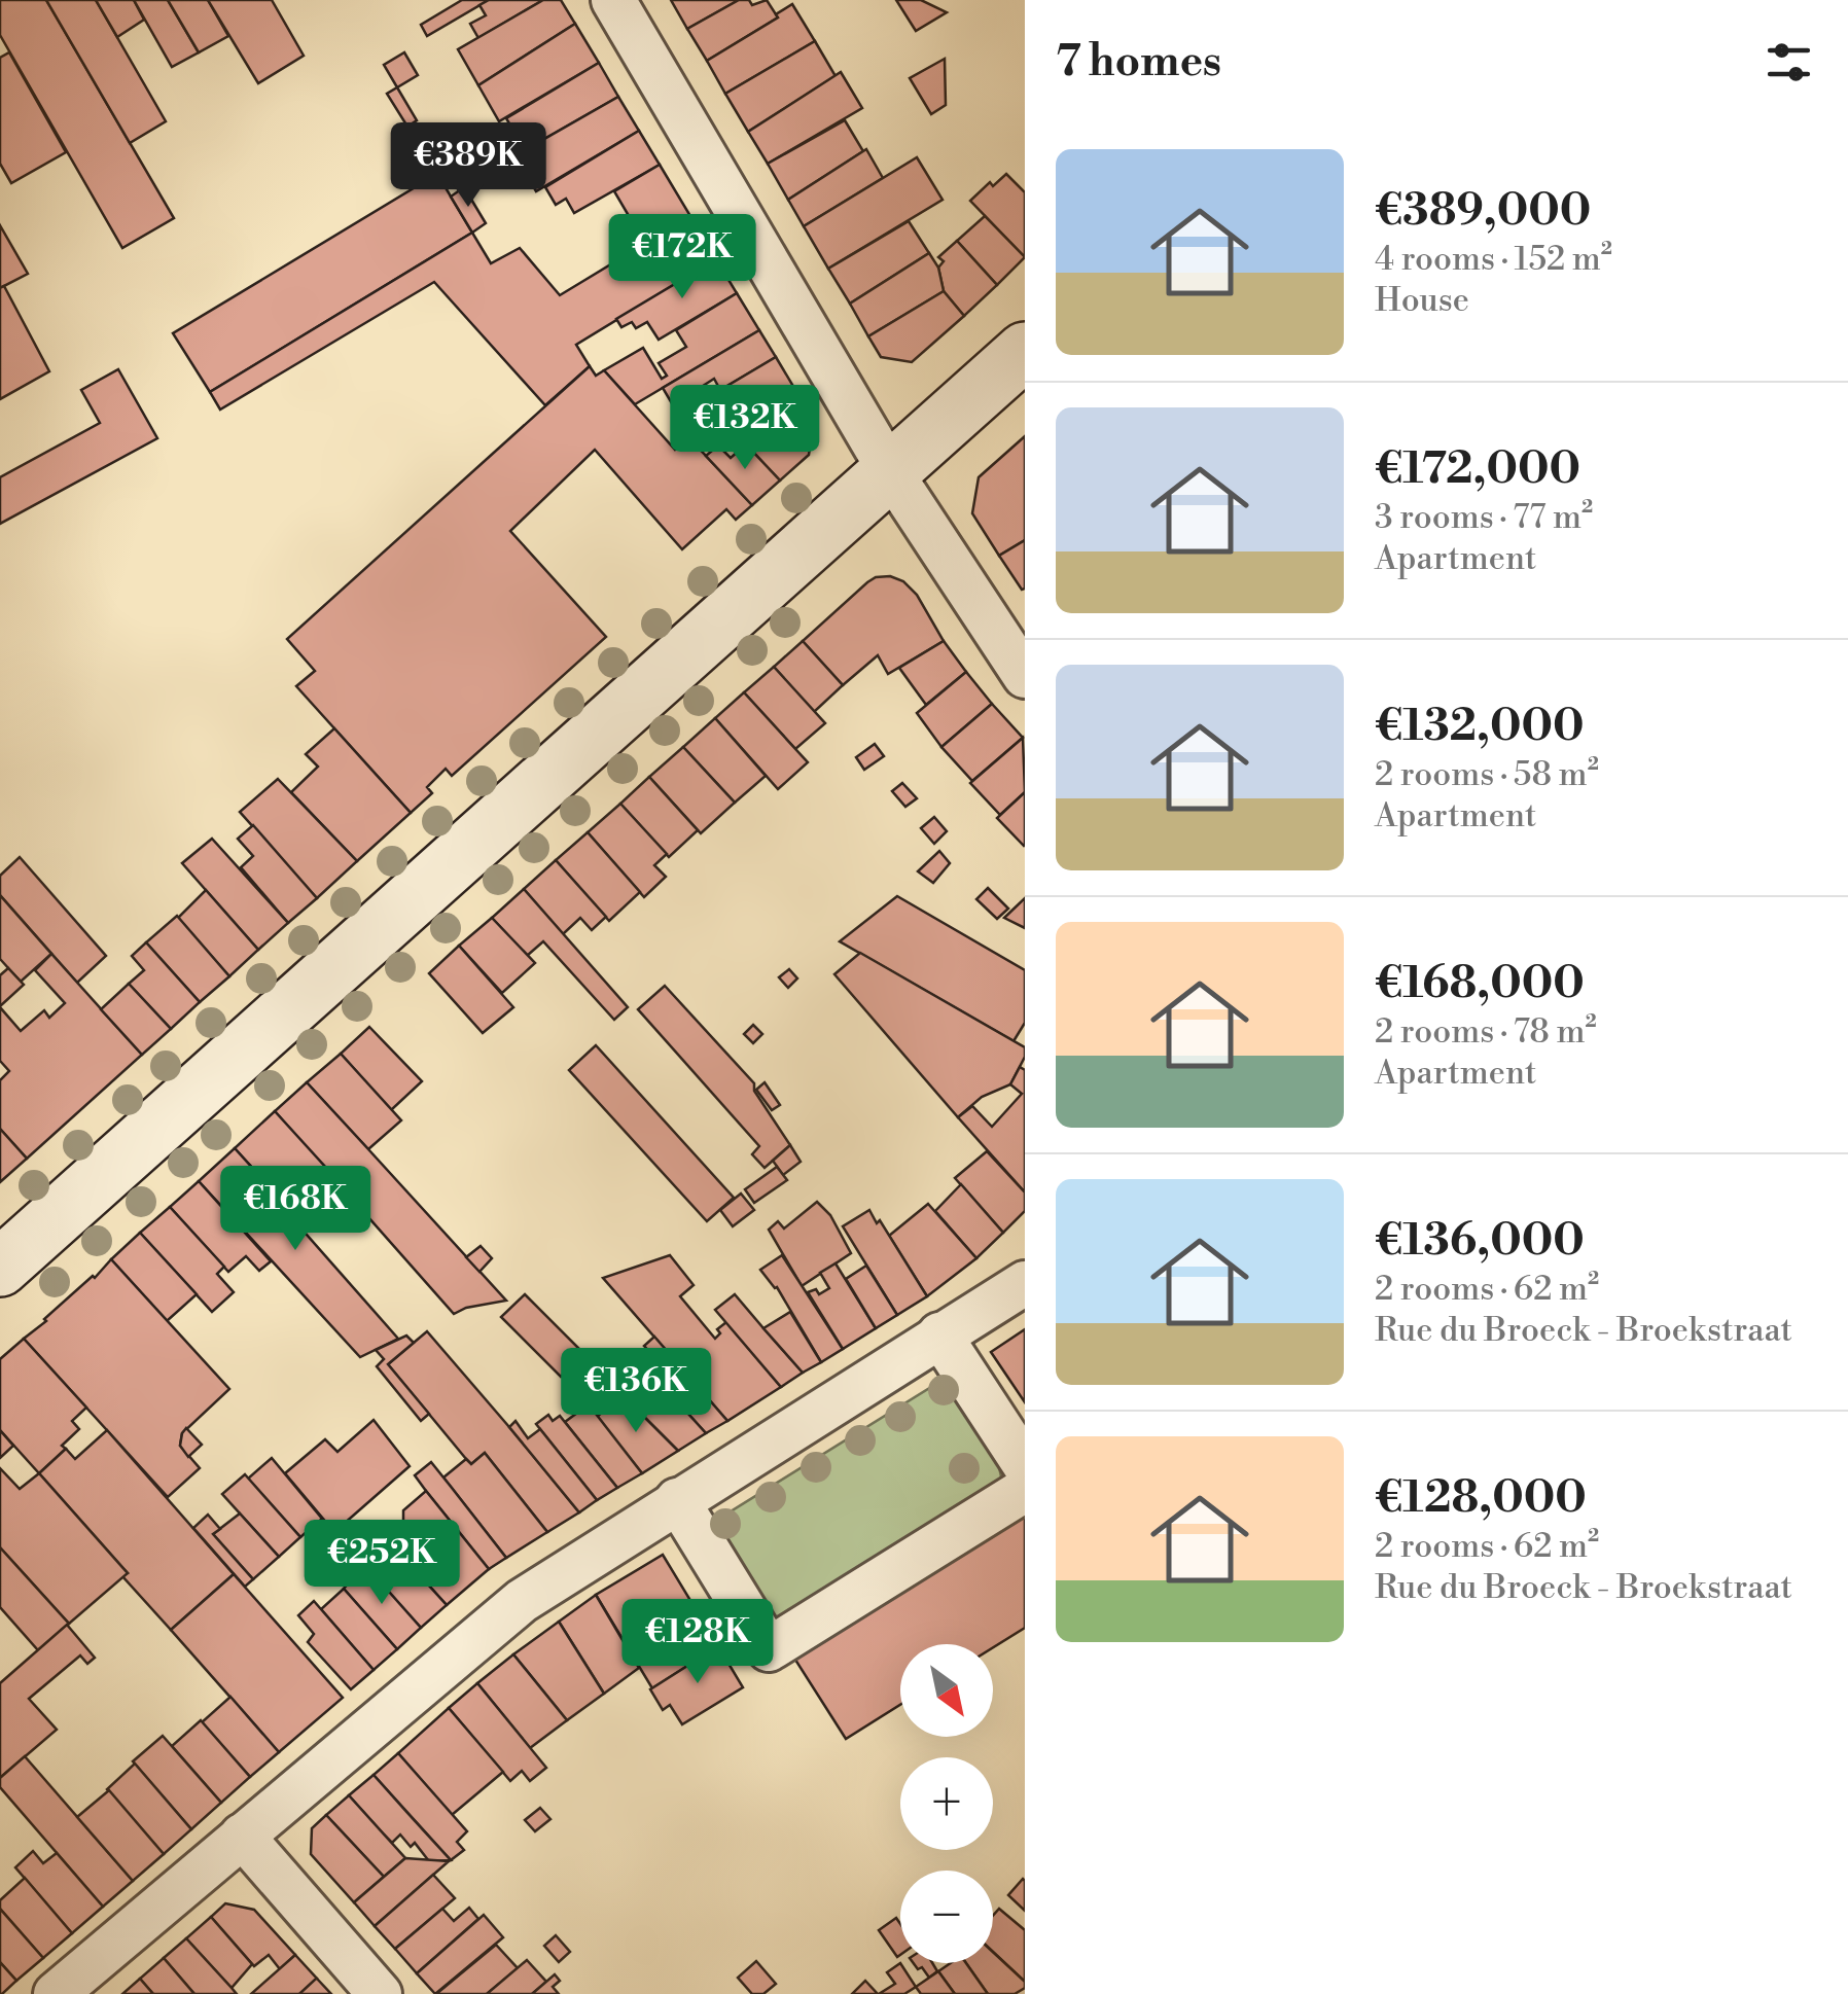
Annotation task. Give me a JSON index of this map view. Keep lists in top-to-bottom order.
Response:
{
  "north": "bottom right",
  "page": {
    "heading": "7 homes",
    "price": [
      "€389K",
      "€172K",
      "€132K",
      "€168K",
      "€136K",
      "€252K",
      "€128K"
    ],
    "list": [
      {
        "name": "€389,000",
        "note": "4 rooms · 152 m² · House"
      },
      {
        "name": "€172,000",
        "note": "3 rooms · 77 m² · Apartment"
      },
      {
        "name": "€132,000",
        "note": "2 rooms · 58 m² · Apartment"
      },
      {
        "name": "€168,000",
        "note": "2 rooms · 78 m² · Apartment"
      },
      {
        "name": "€136,000",
        "note": "2 rooms · 62 m² · Rue du Broeck - Broekstraat"
      },
      {
        "name": "€128,000",
        "note": "2 rooms · 62 m² · Rue du Broeck - Broekstraat"
      }
    ],
    "map_buttons": ["+", "−"]
  }
}
